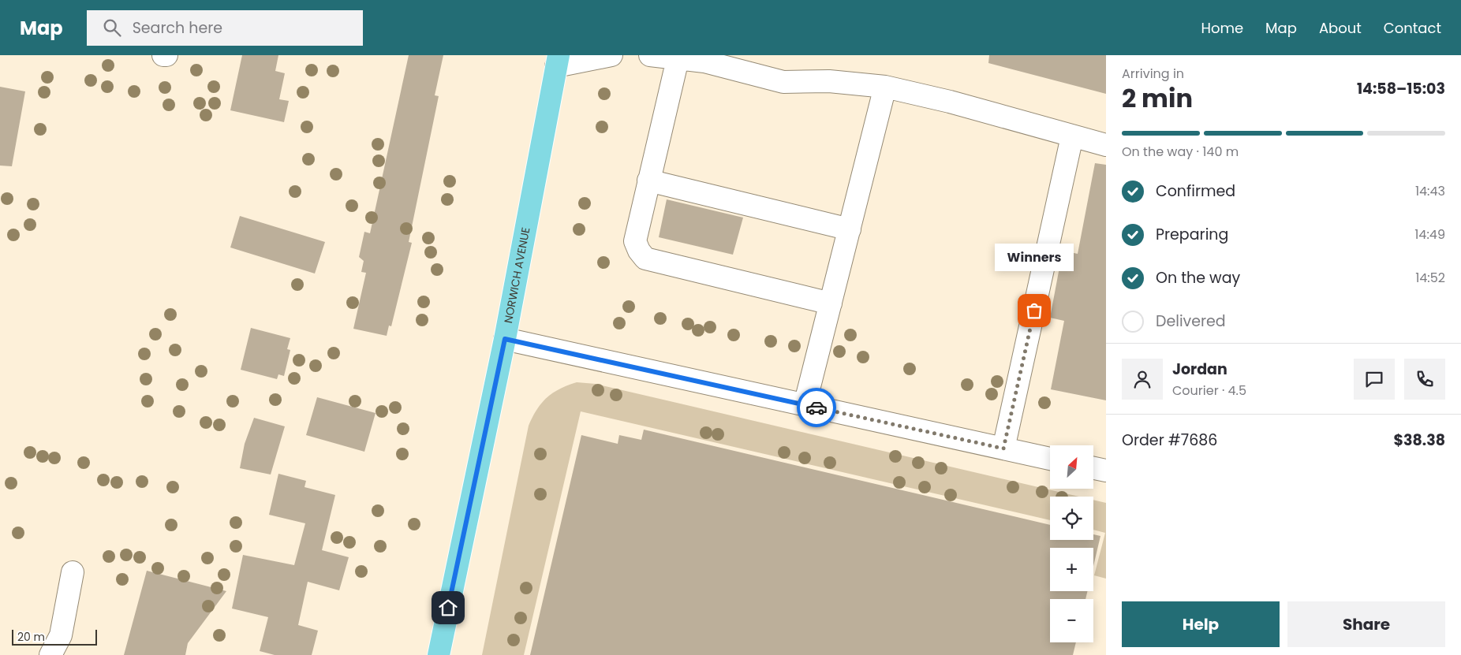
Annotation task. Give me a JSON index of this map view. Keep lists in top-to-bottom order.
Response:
{
  "streets": {
    "main road": ["NORWICH AVENUE"]
  },
  "places": ["Winners"],
  "scale_bar": "20 m",
  "north": "top right",
  "page": {
    "header": "Map",
    "search": "Search here",
    "nav": [
      "Home",
      "Map",
      "About",
      "Contact"
    ],
    "heading": ["2 min", "Arriving in", "14:58–15:03"],
    "panel": [
      "Jordan",
      "Courier · 4.5",
      "Order #7686",
      "$38.38"
    ],
    "bar": "On the way · 140 m",
    "list": [
      ["Confirmed", "14:43"],
      ["Preparing", "14:49"],
      ["On the way", "14:52"],
      "Delivered"
    ],
    "bubble": "Winners",
    "map_buttons": ["+", "−"],
    "buttons": ["Help", "Share"],
    "scale": "20 m"
  }
}
